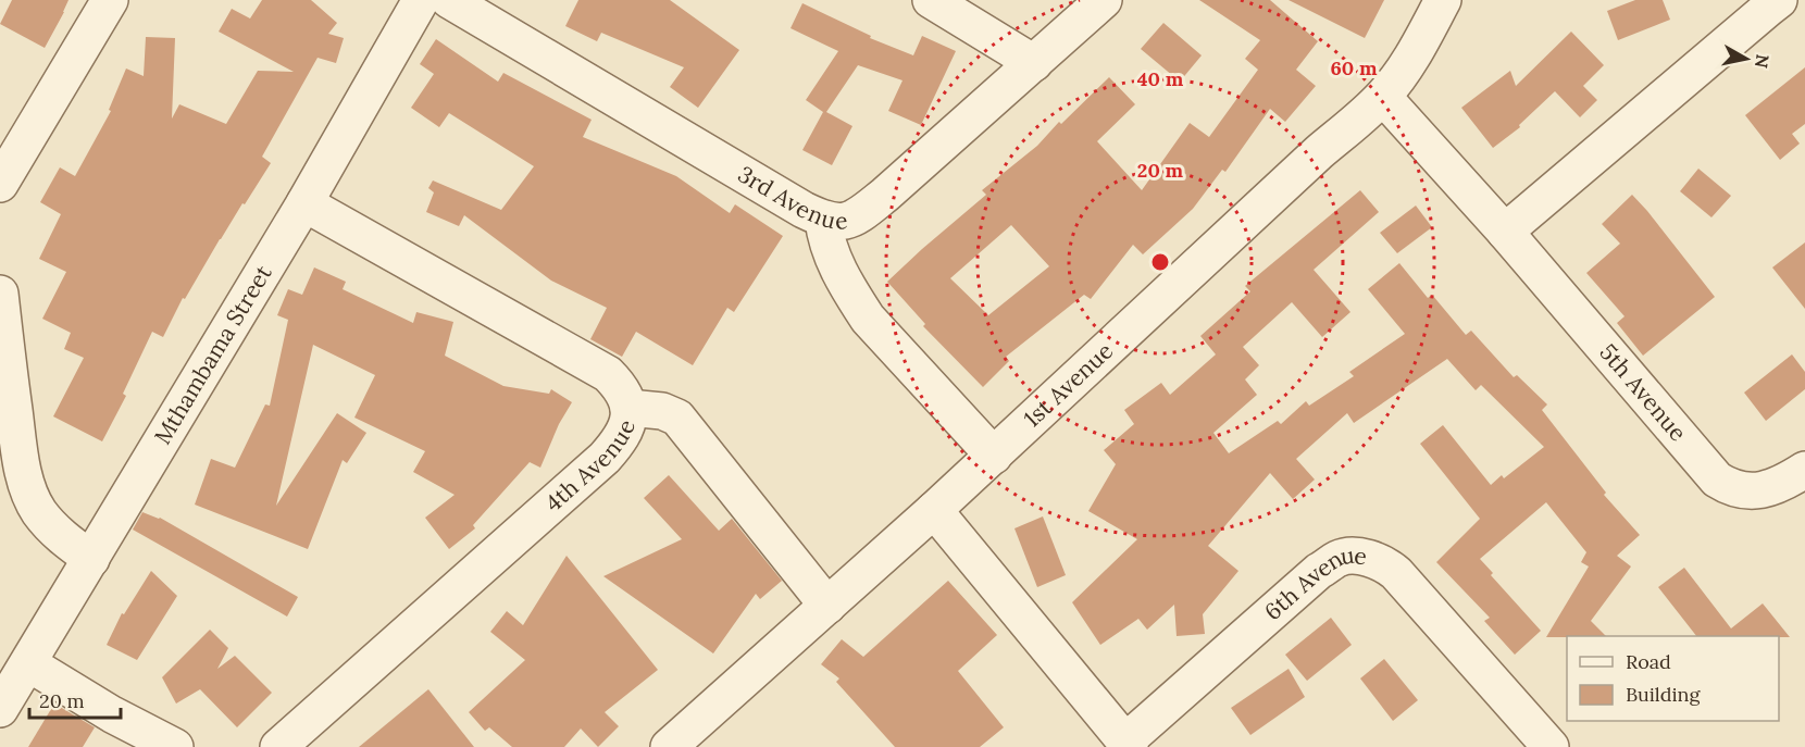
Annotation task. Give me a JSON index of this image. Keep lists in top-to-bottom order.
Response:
{
  "streets": {
    "street": [
      "3rd Avenue",
      "Mthambama Street",
      "1st Avenue",
      "5th Avenue",
      "4th Avenue",
      "6th Avenue"
    ]
  },
  "crossings": [
    ["Mthambama Street", "4th Avenue"],
    ["1st Avenue", "5th Avenue"],
    ["1st Avenue", "6th Avenue"]
  ],
  "legend": ["Road", "Building"],
  "scale_bar": "20 m",
  "north": "right",
  "rings": ["60 m", "40 m", "20 m"]
}
